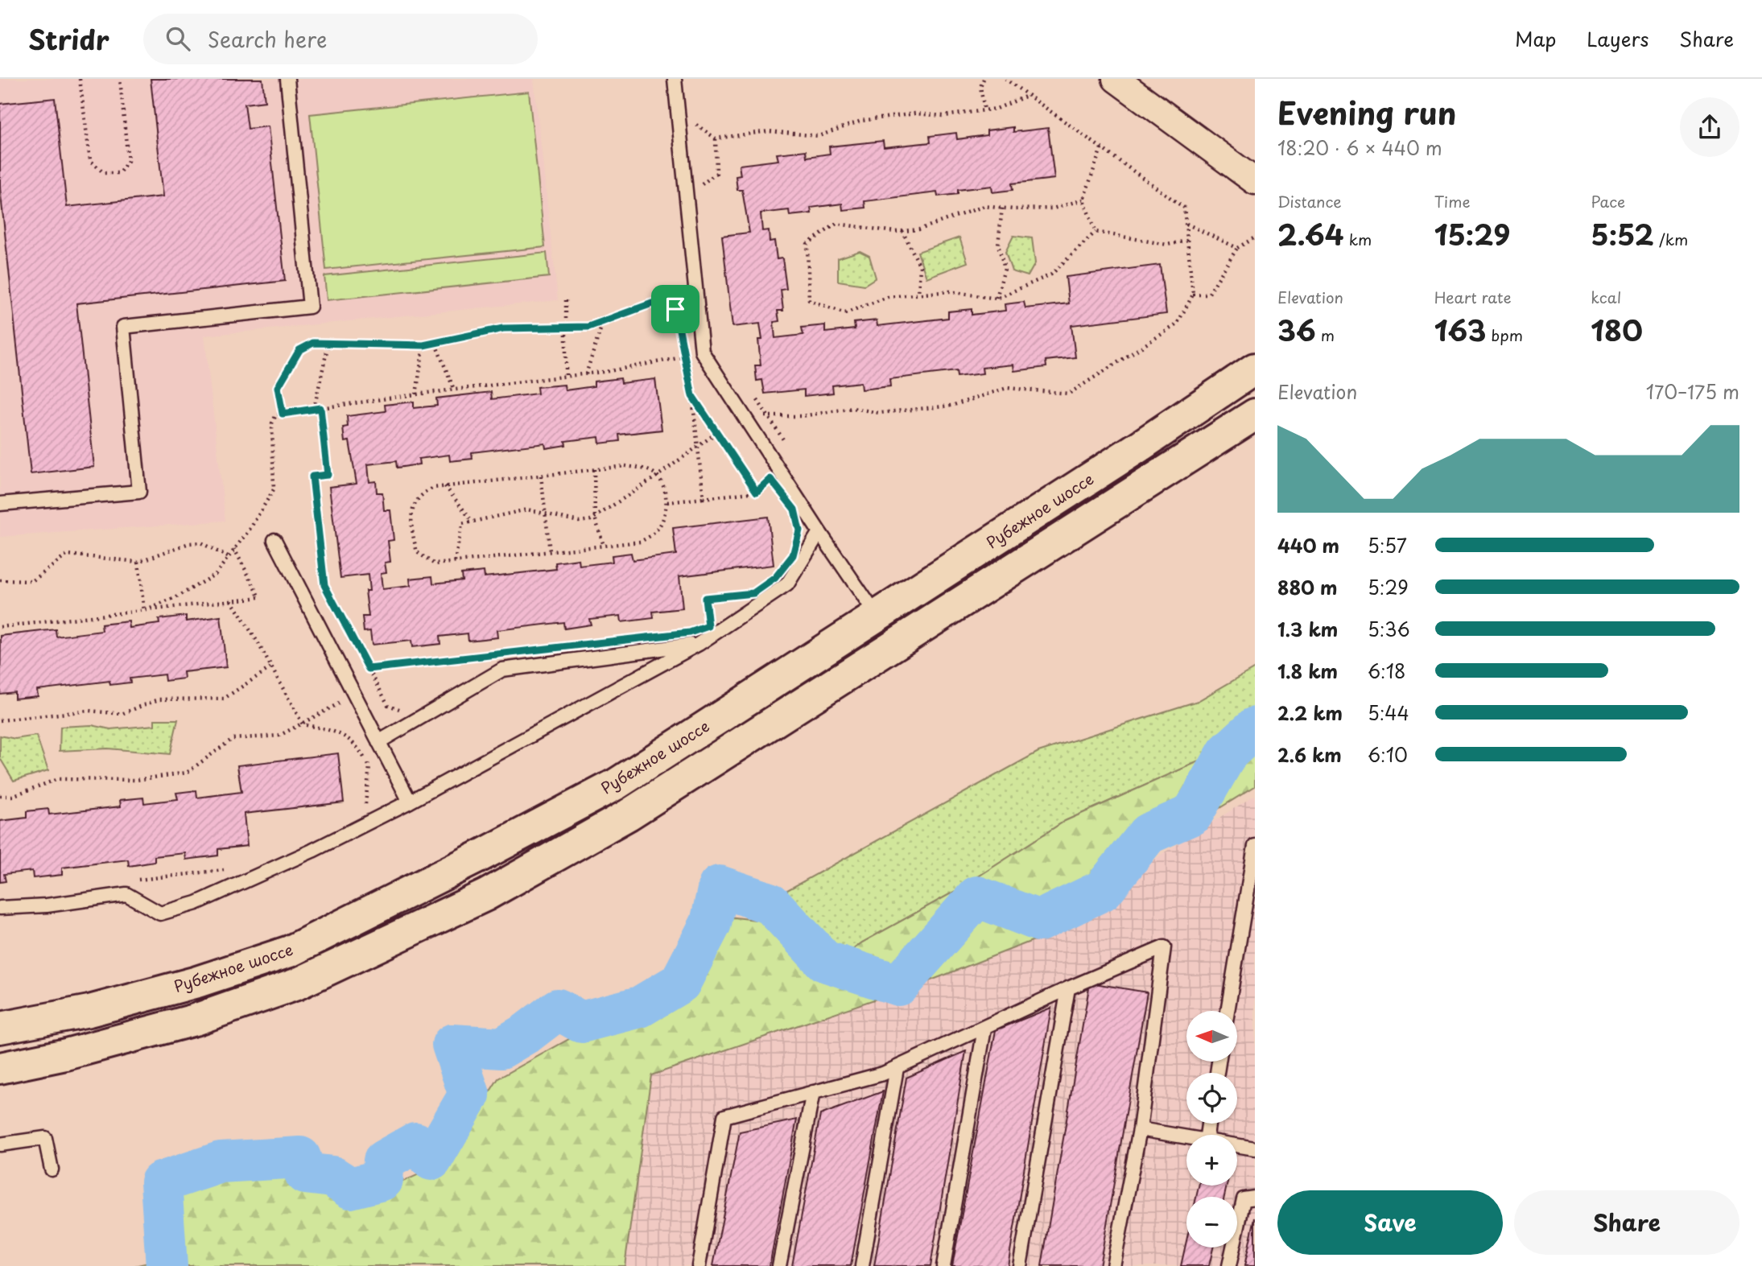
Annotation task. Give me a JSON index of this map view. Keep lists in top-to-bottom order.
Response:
{
  "streets": {
    "main road": ["Рубежное шоссе"]
  },
  "north": "left",
  "page": {
    "header": "Stridr",
    "search": "Search here",
    "nav": ["Map", "Layers", "Share"],
    "heading": ["Evening run", "18:20 · 6 × 440 m"],
    "stats": [
      ["Distance", "2.64 km"],
      ["Time", "15:29"],
      ["Pace", "5:52 /km"],
      ["Elevation", "36 m"],
      ["Heart rate", "163 bpm"],
      ["kcal", "180"]
    ],
    "chart": ["Elevation", "170–175 m"],
    "list": [
      {
        "name": "440 m",
        "note": "5:57"
      },
      {
        "name": "880 m",
        "note": "5:29"
      },
      {
        "name": "1.3 km",
        "note": "5:36"
      },
      {
        "name": "1.8 km",
        "note": "6:18"
      },
      {
        "name": "2.2 km",
        "note": "5:44"
      },
      {
        "name": "2.6 km",
        "note": "6:10"
      }
    ],
    "map_buttons": ["+", "−"],
    "buttons": ["Save", "Share"]
  }
}
